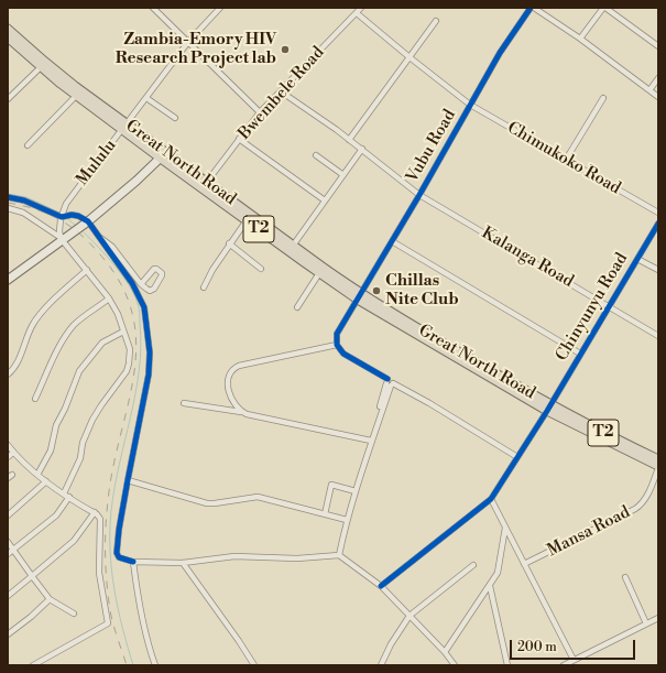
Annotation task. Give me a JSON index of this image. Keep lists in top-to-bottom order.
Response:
{
  "streets": {
    "main road": ["Great North Road", "T2"],
    "street": [
      "Bwembele Road",
      "Vubu Road",
      "Chimukoko Road",
      "Mululu",
      "Kalanga Road",
      "Chinyunyu Road",
      "Mansa Road"
    ]
  },
  "crossings": [
    ["Bwembele Road", "Chimukoko Road"],
    ["Bwembele Road", "Great North Road"],
    ["Bwembele Road", "Kalanga Road"],
    ["Vubu Road", "Chimukoko Road"],
    ["Vubu Road", "Great North Road"],
    ["Vubu Road", "Kalanga Road"],
    ["Mululu", "Great North Road"],
    ["Great North Road", "Chinyunyu Road"],
    ["Great North Road", "Mansa Road"],
    ["Kalanga Road", "Chinyunyu Road"]
  ],
  "places": ["Zambia-Emory HIV Research Project lab", "Chillas Nite Club"],
  "scale_bar": "200 m"
}
